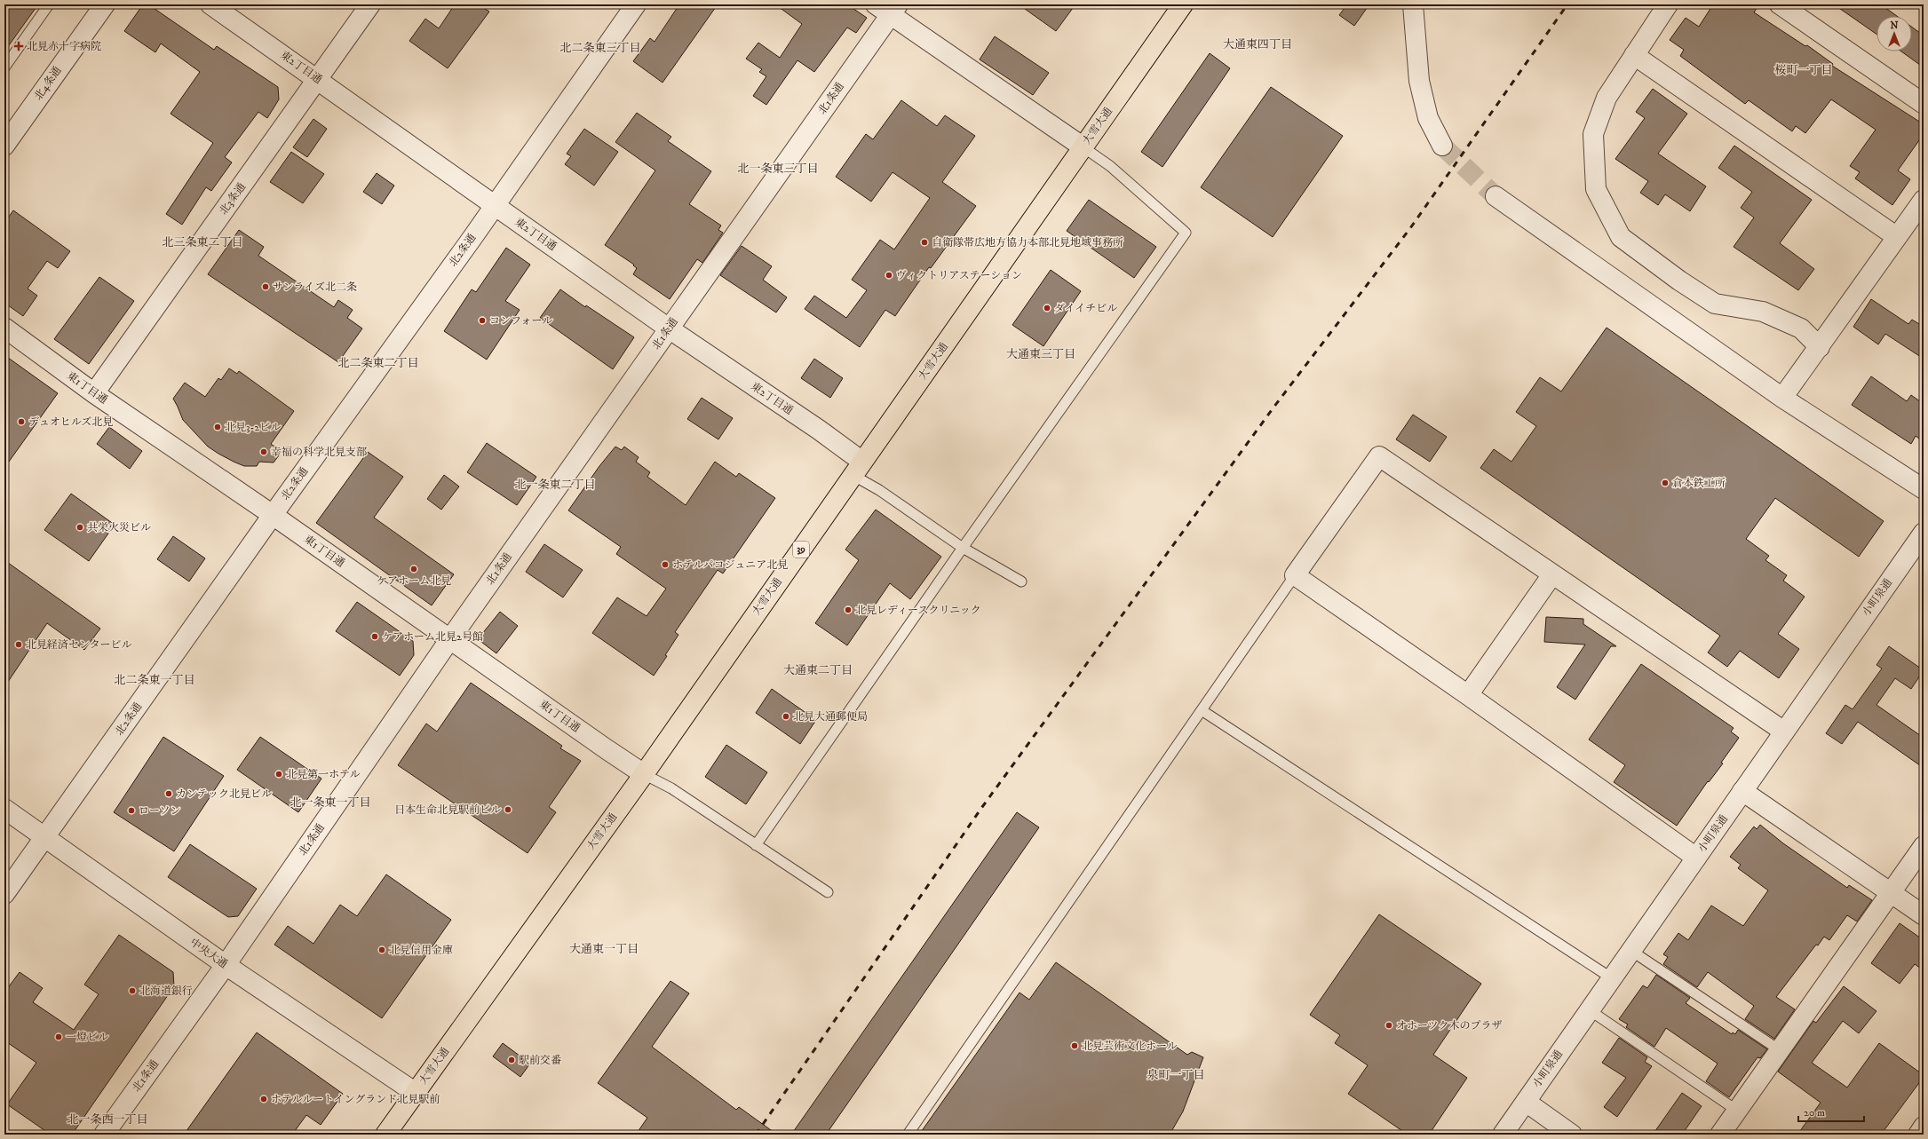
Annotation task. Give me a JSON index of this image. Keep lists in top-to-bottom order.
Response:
{
  "streets": {
    "highway": ["大雪大通", "39"],
    "street": [
      "東2丁目通",
      "北4条通",
      "北1条通",
      "北3条通",
      "北2条通",
      "東1丁目通",
      "小町泉通",
      "中央大通"
    ]
  },
  "crossings": [
    ["東2丁目通", "北1条通"],
    ["東2丁目通", "大雪大通"],
    ["東2丁目通", "北3条通"],
    ["東2丁目通", "北2条通"],
    ["北1条通", "東1丁目通"],
    ["北1条通", "中央大通"],
    ["大雪大通", "東1丁目通"],
    ["大雪大通", "中央大通"],
    ["北3条通", "東1丁目通"],
    ["北2条通", "東1丁目通"],
    ["北2条通", "中央大通"]
  ],
  "districts": [
    "大通東四丁目",
    "北二条東三丁目",
    "桜町一丁目",
    "北一条東三丁目",
    "北三条東二丁目",
    "大通東三丁目",
    "北二条東二丁目",
    "北一条東二丁目",
    "大通東二丁目",
    "北二条東一丁目",
    "北一条東一丁目",
    "大通東一丁目",
    "泉町一丁目",
    "北一条西一丁目"
  ],
  "places": {
    "health": ["北見赤十字病院"],
    "other": [
      "自衛隊帯広地方協力本部北見地域事務所",
      "ヴィクトリアステーション",
      "サンライズ北二条",
      "ダイイチビル",
      "コンフォール",
      "デュオヒルズ北見",
      "北見3-2ビル",
      "幸福の科学北見支部",
      "倉本鉄工所",
      "共栄火災ビル",
      "ホテルパコジュニア北見",
      "ケアホーム北見",
      "北見レディースクリニック",
      "ケアホーム北見2号館",
      "北見経済センタービル",
      "北見大通郵便局",
      "北見第一ホテル",
      "カンテック北見ビル",
      "日本生命北見駅前ビル",
      "ローソン",
      "北見信用金庫",
      "北海道銀行",
      "オホーツク木のプラザ",
      "一燈ビル",
      "北見芸術文化ホール",
      "駅前交番",
      "ホテルルートイングランド北見駅前"
    ]
  },
  "scale_bar": "20 m",
  "north": "top"
}
